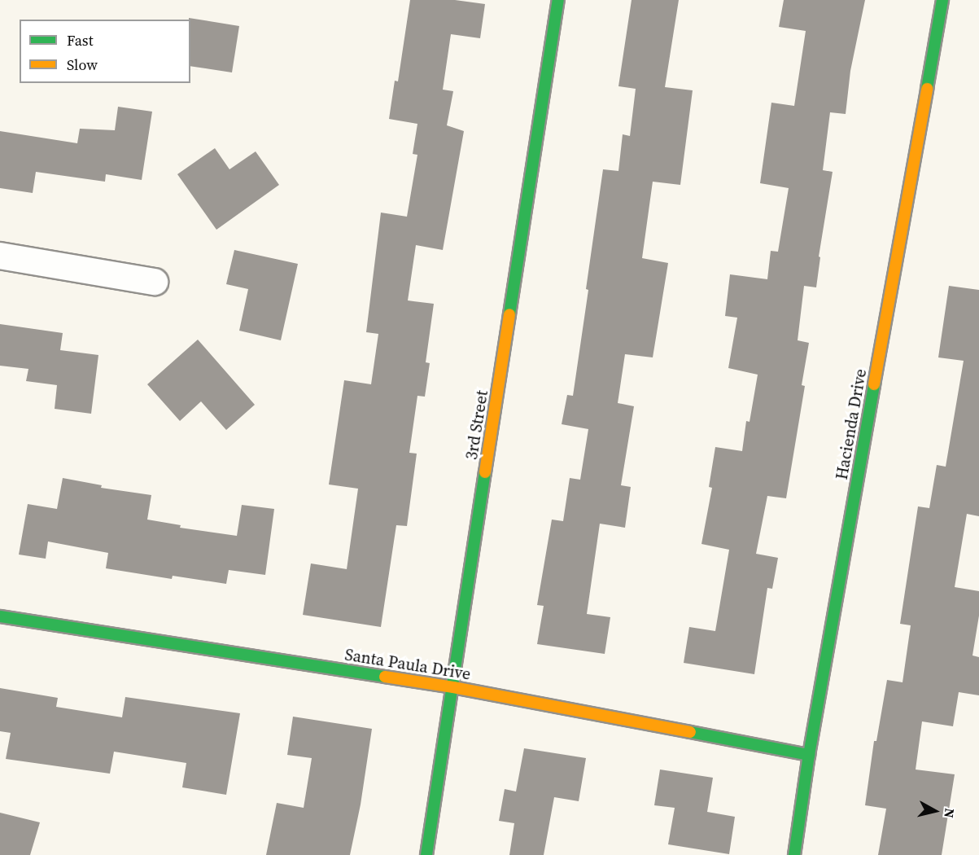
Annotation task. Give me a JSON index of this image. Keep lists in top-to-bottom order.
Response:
{
  "streets": {
    "street": ["Hacienda Drive", "3rd Street", "Santa Paula Drive"]
  },
  "crossings": [
    ["Hacienda Drive", "Santa Paula Drive"],
    ["3rd Street", "Santa Paula Drive"]
  ],
  "legend": ["Fast", "Slow"],
  "north": "right"
}
